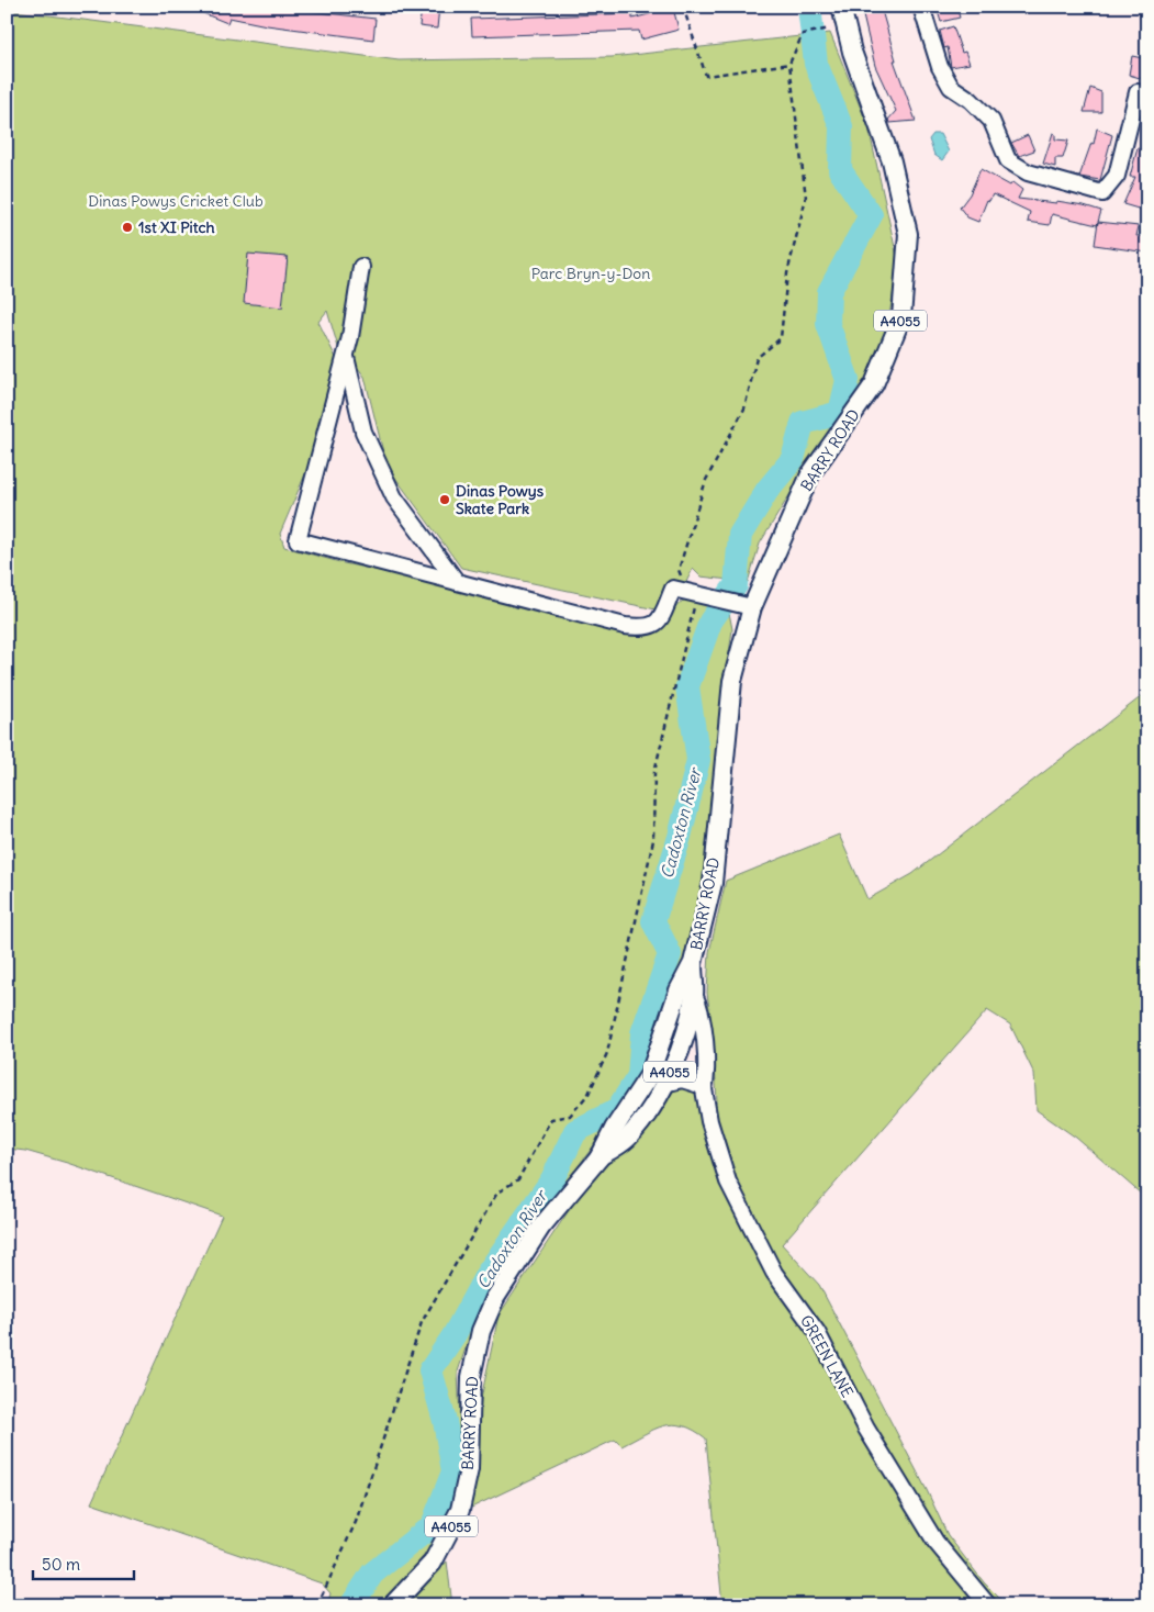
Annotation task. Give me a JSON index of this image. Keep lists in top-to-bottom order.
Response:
{
  "streets": {
    "main road": ["A4055", "BARRY ROAD"],
    "street": ["GREEN LANE"]
  },
  "crossings": [
    ["BARRY ROAD", "GREEN LANE"]
  ],
  "water": ["Cadoxton River"],
  "parks": ["Dinas Powys Cricket Club", "Parc Bryn-y-Don"],
  "places": ["1st XI Pitch", "Dinas Powys Skate Park"],
  "scale_bar": "50 m"
}
